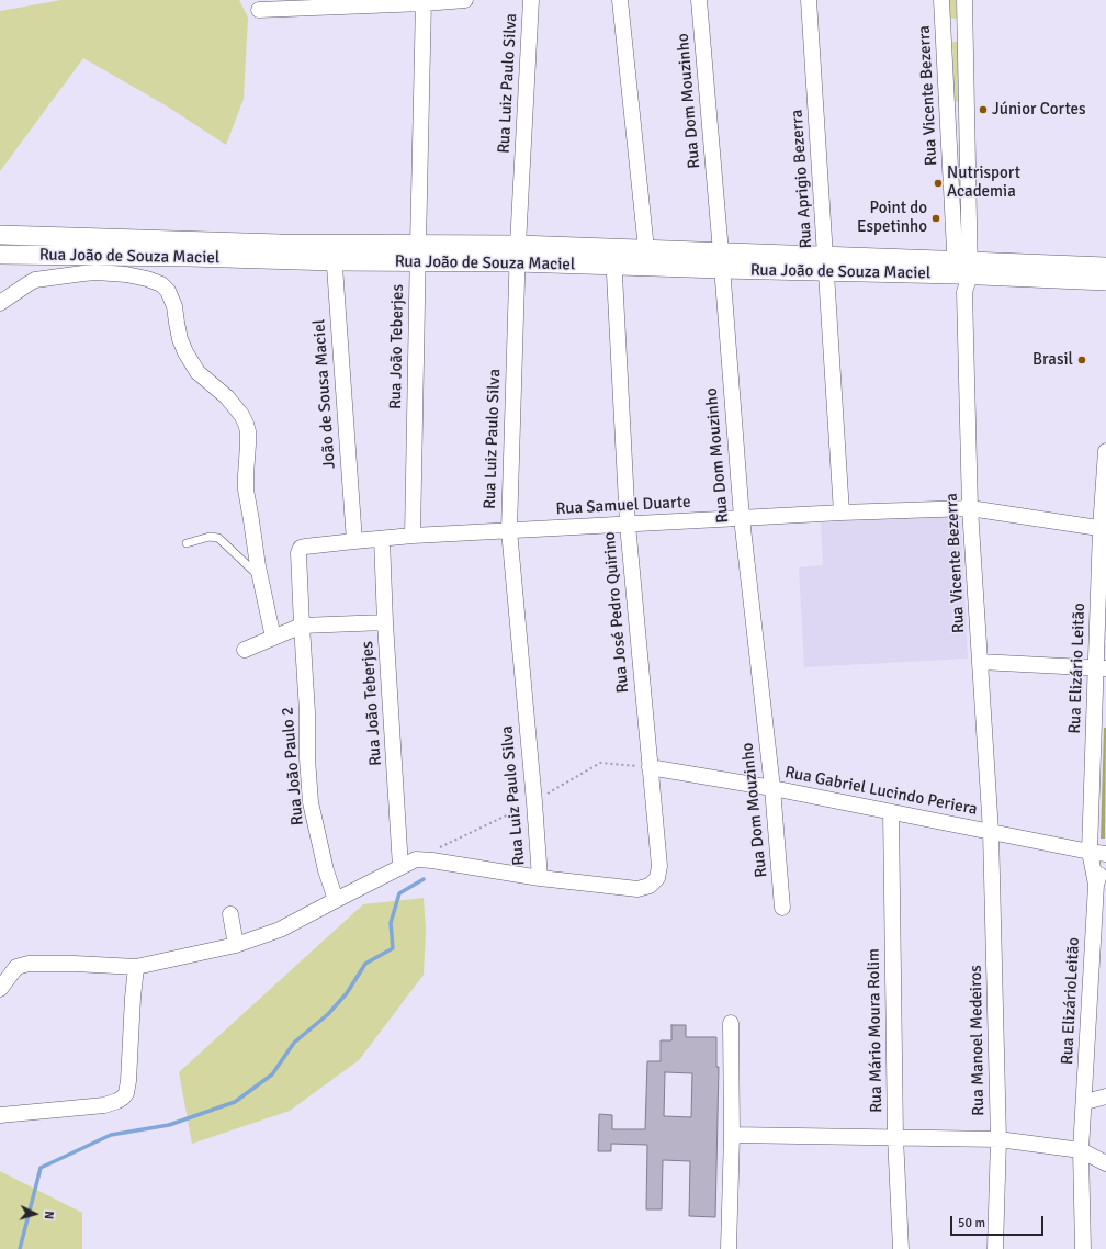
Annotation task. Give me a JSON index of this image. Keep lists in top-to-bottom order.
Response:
{
  "streets": {
    "street": [
      "Rua Luiz Paulo Silva",
      "Rua Vicente Bezerra",
      "Rua Dom Mouzinho",
      "Rua Aprigio Bezerra",
      "Rua João de Souza Maciel",
      "Rua João Teberjes",
      "João de Sousa Maciel",
      "Rua Samuel Duarte",
      "Rua José Pedro Quirino",
      "Rua Elizário Leitão",
      "Rua João Paulo 2",
      "Rua Gabriel Lucindo Periera",
      "Rua ElizárioLeitão",
      "Rua Mário Moura Rolim",
      "Rua Manoel Medeiros"
    ]
  },
  "crossings": [
    ["Rua Luiz Paulo Silva", "Rua João de Souza Maciel"],
    ["Rua Luiz Paulo Silva", "Rua Samuel Duarte"],
    ["Rua Luiz Paulo Silva", "Rua José Pedro Quirino"],
    ["Rua Vicente Bezerra", "Rua João de Souza Maciel"],
    ["Rua Vicente Bezerra", "Rua Samuel Duarte"],
    ["Rua Vicente Bezerra", "Rua Gabriel Lucindo Periera"],
    ["Rua Vicente Bezerra", "Rua Manoel Medeiros"],
    ["Rua Dom Mouzinho", "Rua João de Souza Maciel"],
    ["Rua Dom Mouzinho", "Rua Samuel Duarte"],
    ["Rua Dom Mouzinho", "Rua Gabriel Lucindo Periera"],
    ["Rua Aprigio Bezerra", "Rua João de Souza Maciel"],
    ["Rua Aprigio Bezerra", "Rua Samuel Duarte"],
    ["Rua João de Souza Maciel", "Rua João Teberjes"],
    ["Rua João de Souza Maciel", "João de Sousa Maciel"],
    ["Rua João de Souza Maciel", "Rua José Pedro Quirino"],
    ["Rua João Teberjes", "Rua Samuel Duarte"],
    ["João de Sousa Maciel", "Rua Samuel Duarte"],
    ["Rua Samuel Duarte", "Rua José Pedro Quirino"],
    ["Rua Samuel Duarte", "Rua Elizário Leitão"],
    ["Rua Samuel Duarte", "Rua João Paulo 2"],
    ["Rua José Pedro Quirino", "Rua Gabriel Lucindo Periera"],
    ["Rua Elizário Leitão", "Rua Gabriel Lucindo Periera"],
    ["Rua Elizário Leitão", "Rua ElizárioLeitão"],
    ["Rua Gabriel Lucindo Periera", "Rua ElizárioLeitão"],
    ["Rua Gabriel Lucindo Periera", "Rua Mário Moura Rolim"],
    ["Rua Gabriel Lucindo Periera", "Rua Manoel Medeiros"]
  ],
  "places": [
    "Júnior Cortes",
    "Nutrisport Academia",
    "Point do Espetinho",
    "Brasil"
  ],
  "scale_bar": "50 m",
  "north": "right"
}
